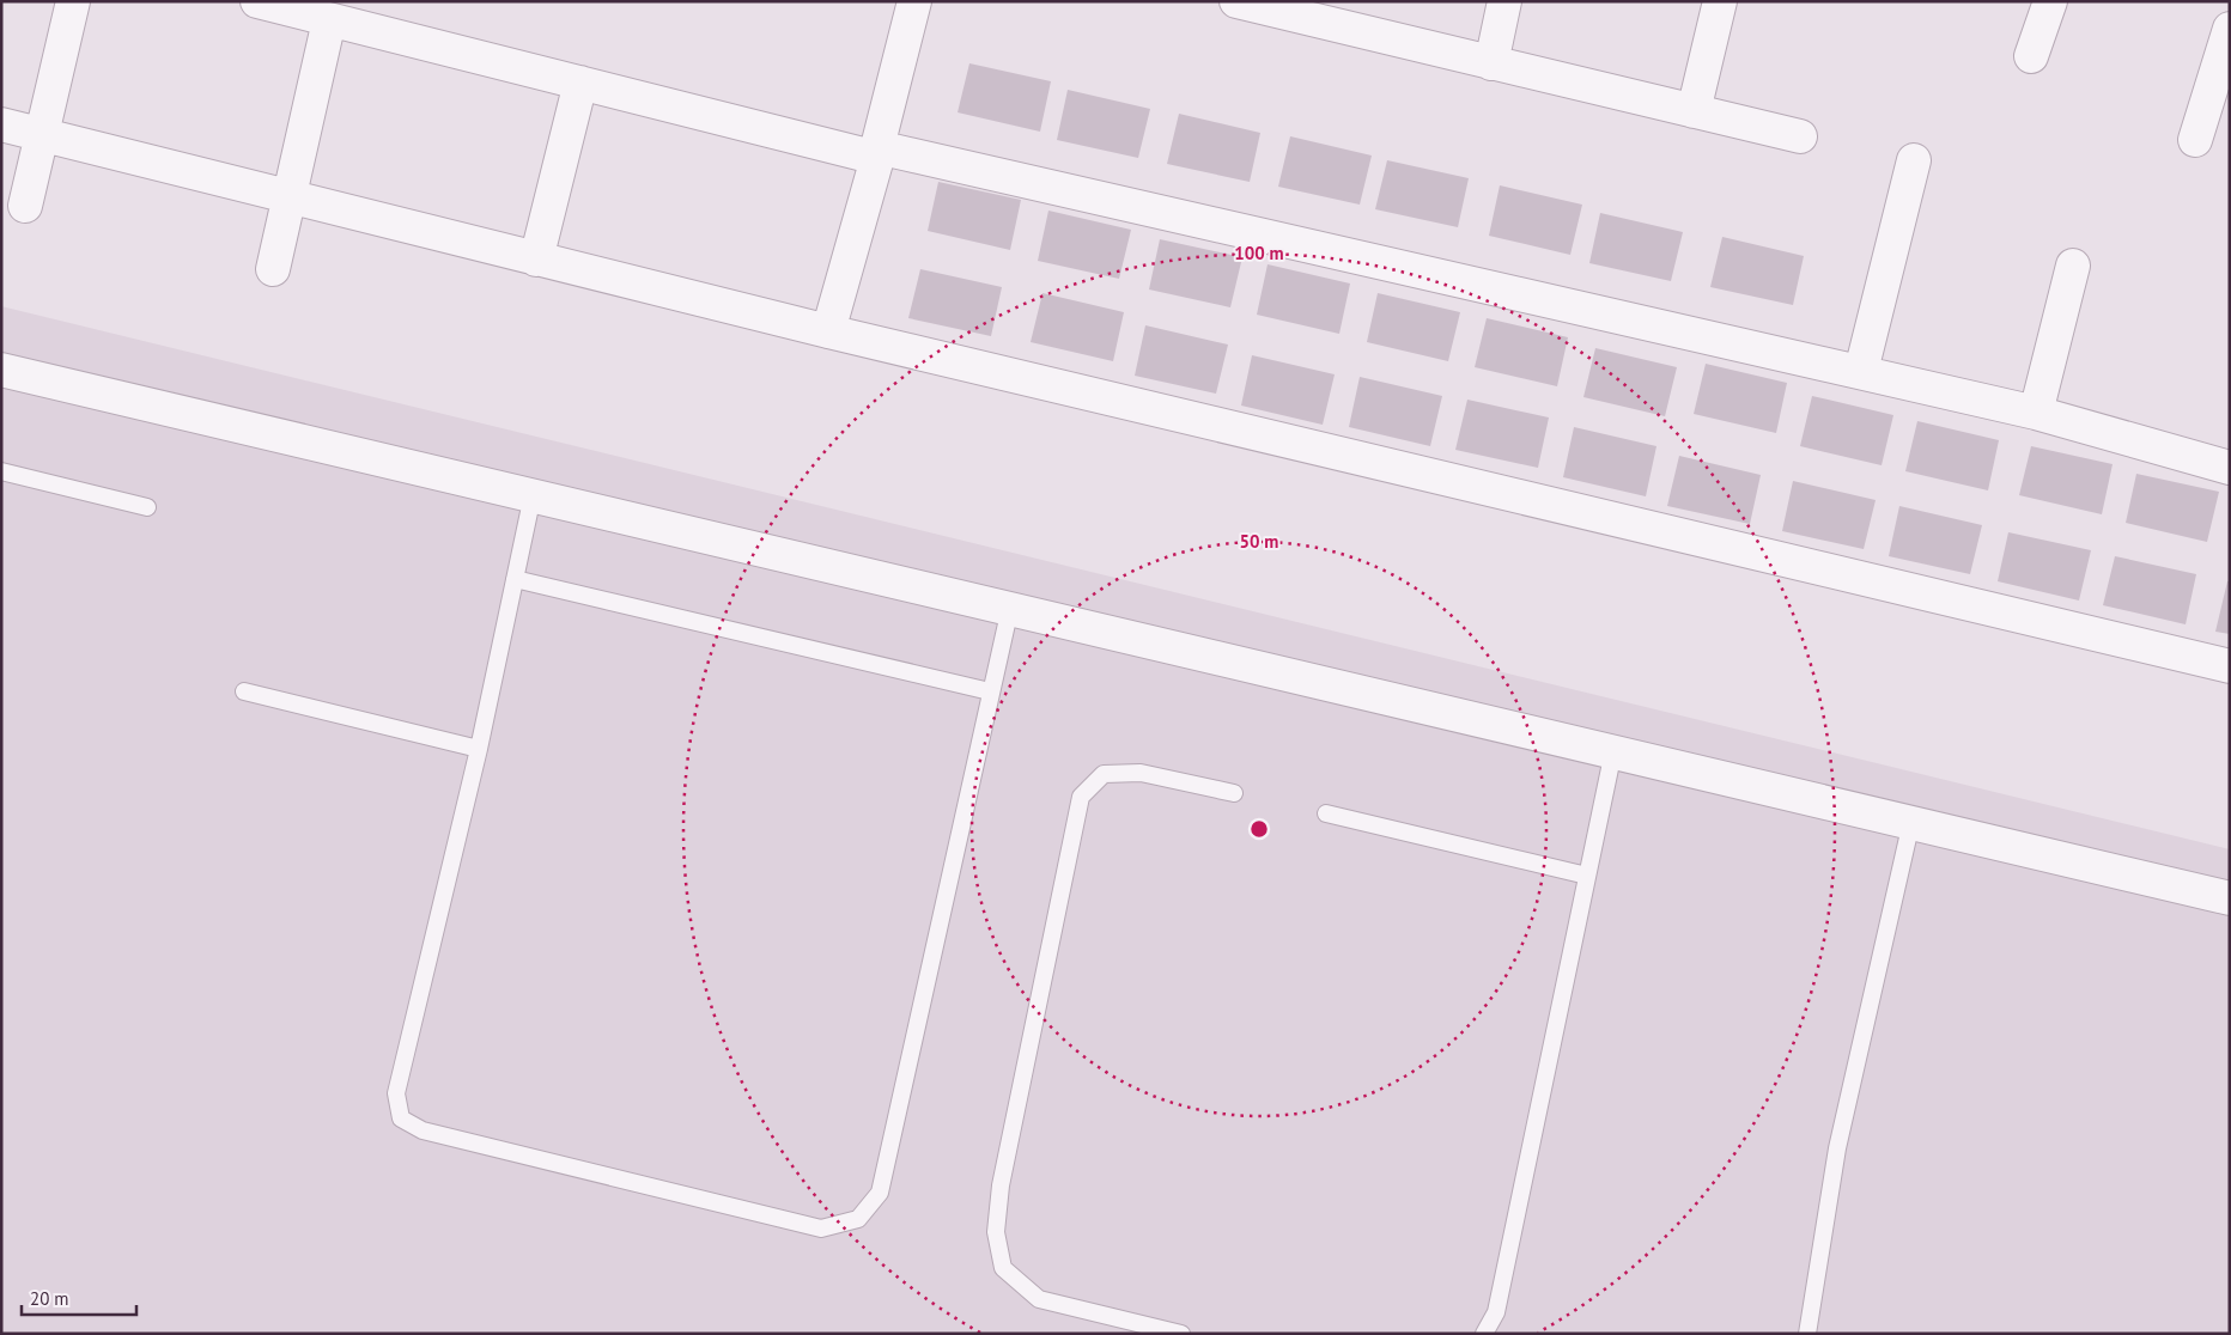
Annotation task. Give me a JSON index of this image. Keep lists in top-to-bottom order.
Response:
{
  "scale_bar": "20 m",
  "rings": ["100 m", "50 m"]
}
